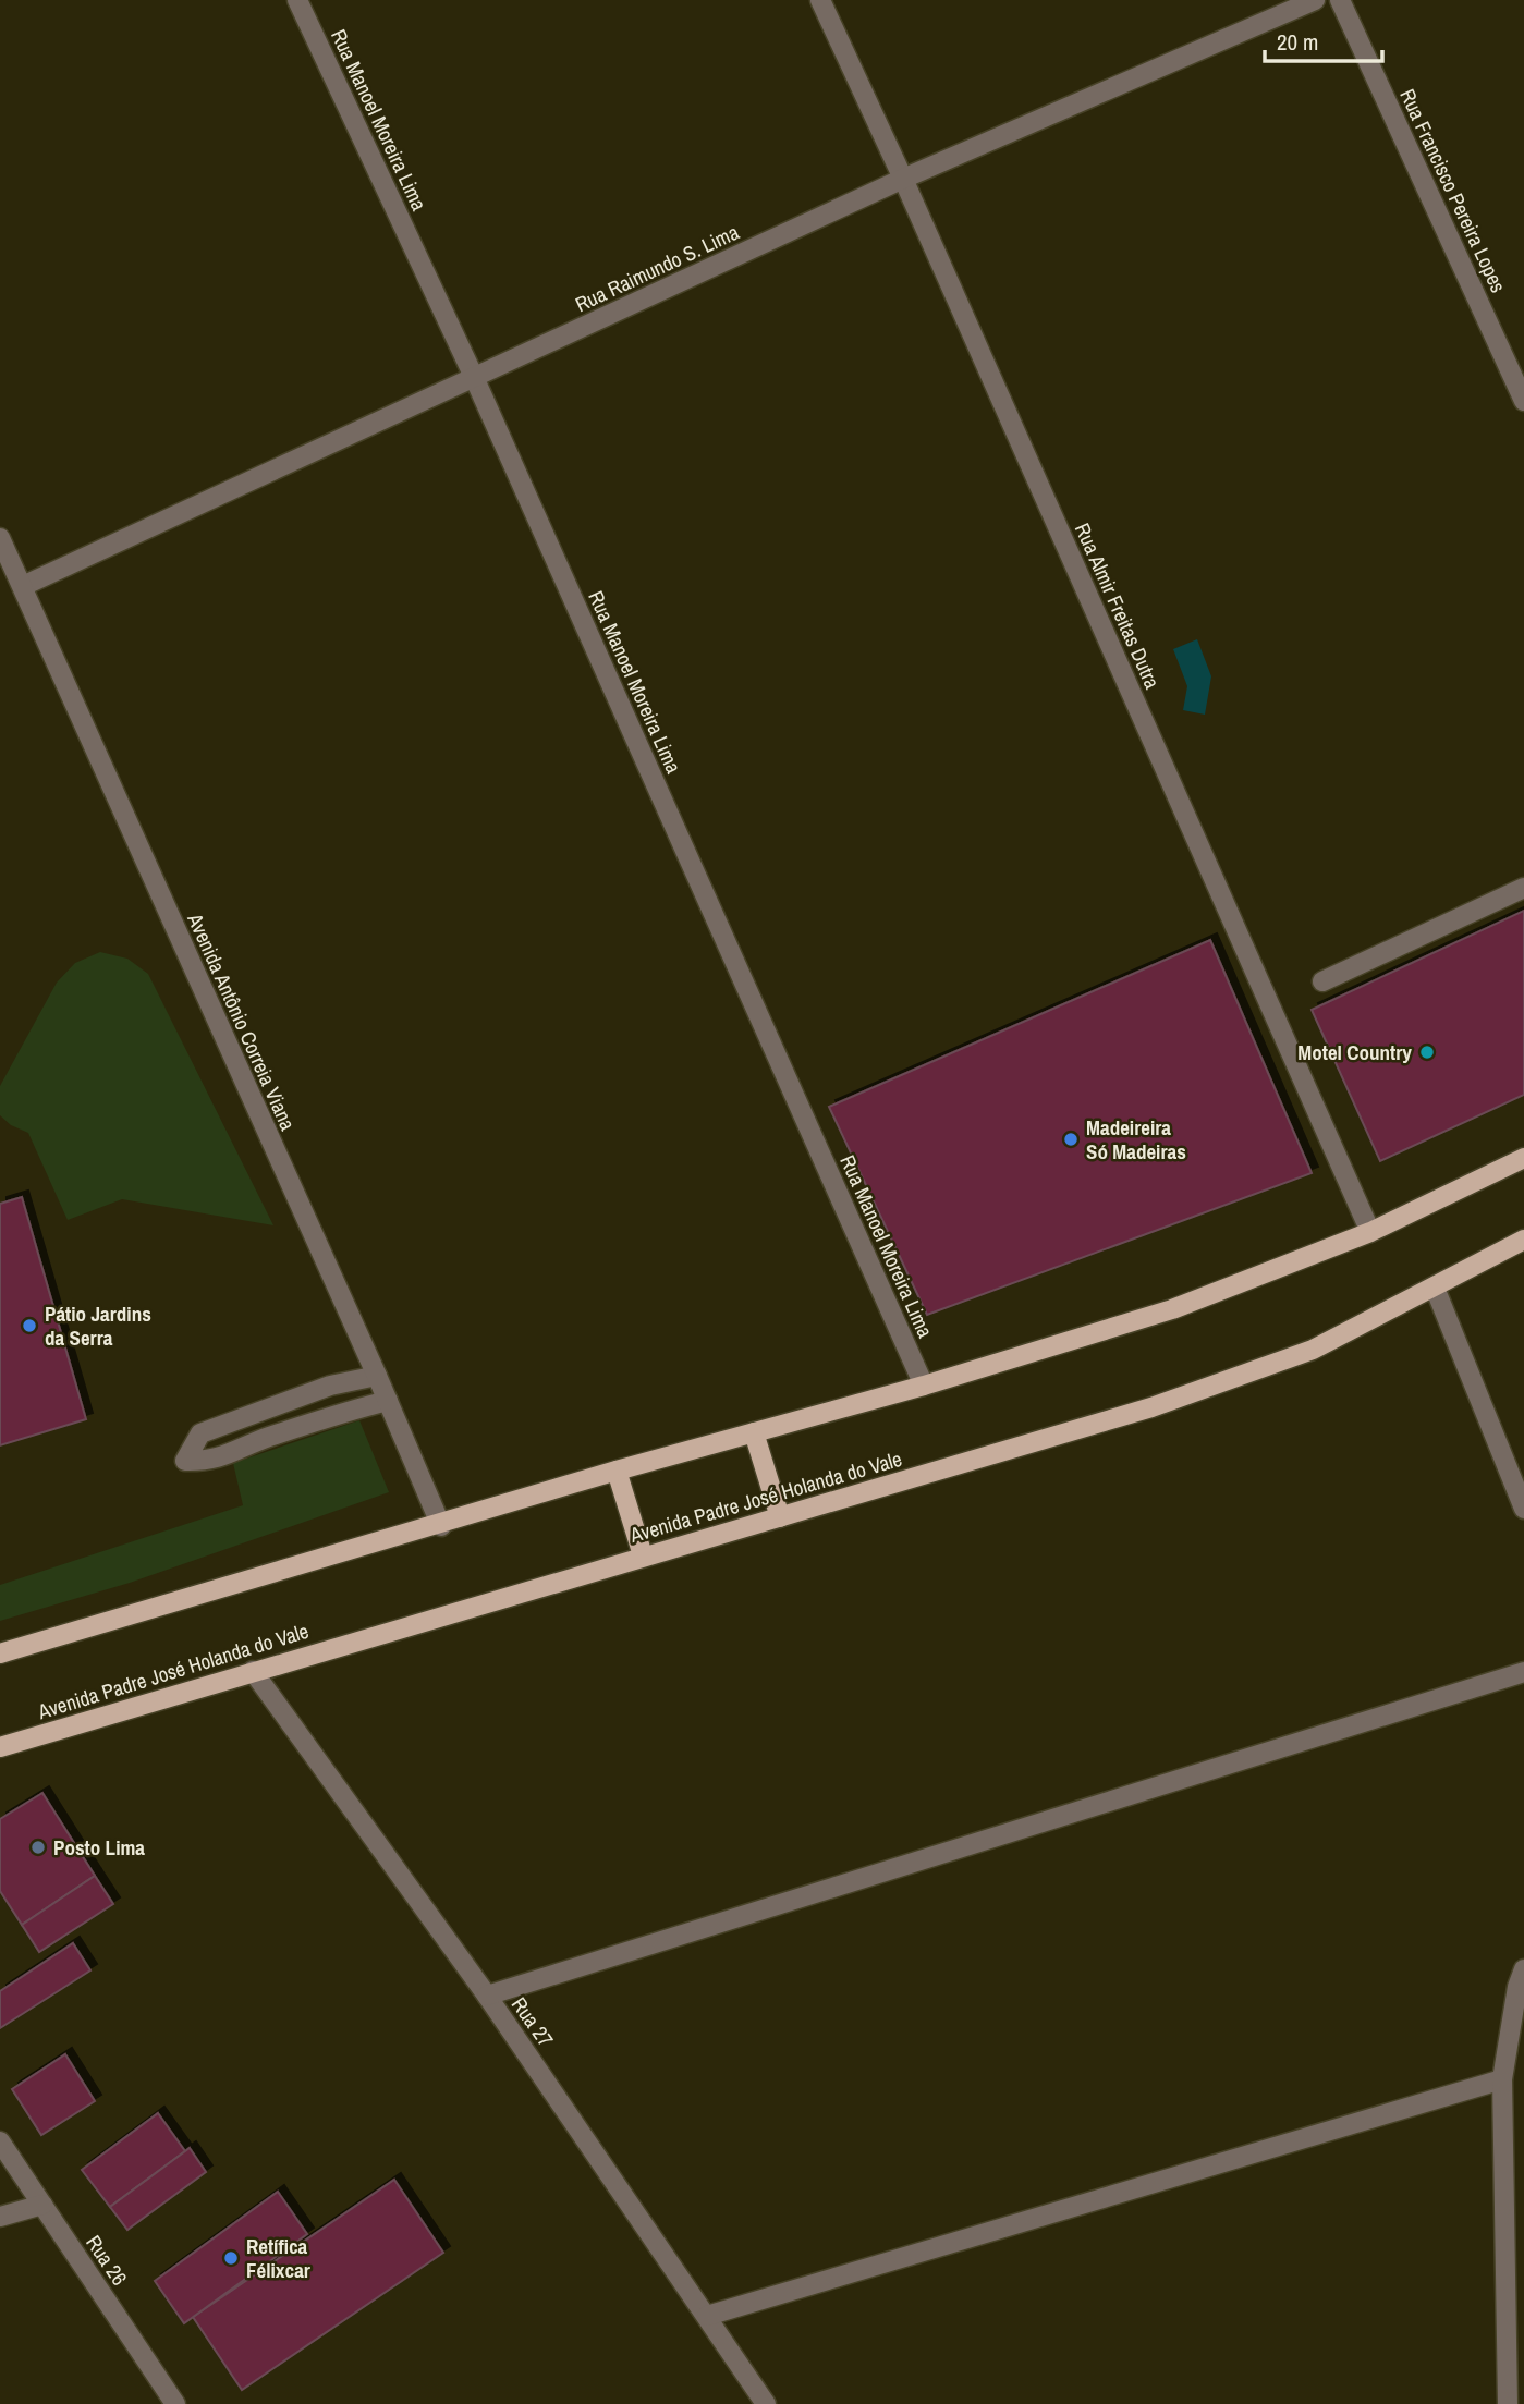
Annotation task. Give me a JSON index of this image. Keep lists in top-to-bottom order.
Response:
{
  "streets": {
    "main road": ["Avenida Padre José Holanda do Vale"],
    "street": [
      "Rua Manoel Moreira Lima",
      "Rua Francisco Pereira Lopes",
      "Rua Raimundo S. Lima",
      "Rua Almir Freitas Dutra",
      "Avenida Antônio Correia Viana",
      "Rua 27",
      "Rua 26"
    ]
  },
  "crossings": [
    ["Rua Manoel Moreira Lima", "Rua Raimundo S. Lima"],
    ["Rua Raimundo S. Lima", "Rua Almir Freitas Dutra"],
    ["Rua Raimundo S. Lima", "Avenida Antônio Correia Viana"],
    ["Avenida Padre José Holanda do Vale", "Rua 27"]
  ],
  "places": [
    "Motel Country",
    "Madeireira Só Madeiras",
    "Pátio Jardins da Serra",
    "Posto Lima",
    "Retífica Félixcar"
  ],
  "scale_bar": "20 m"
}
